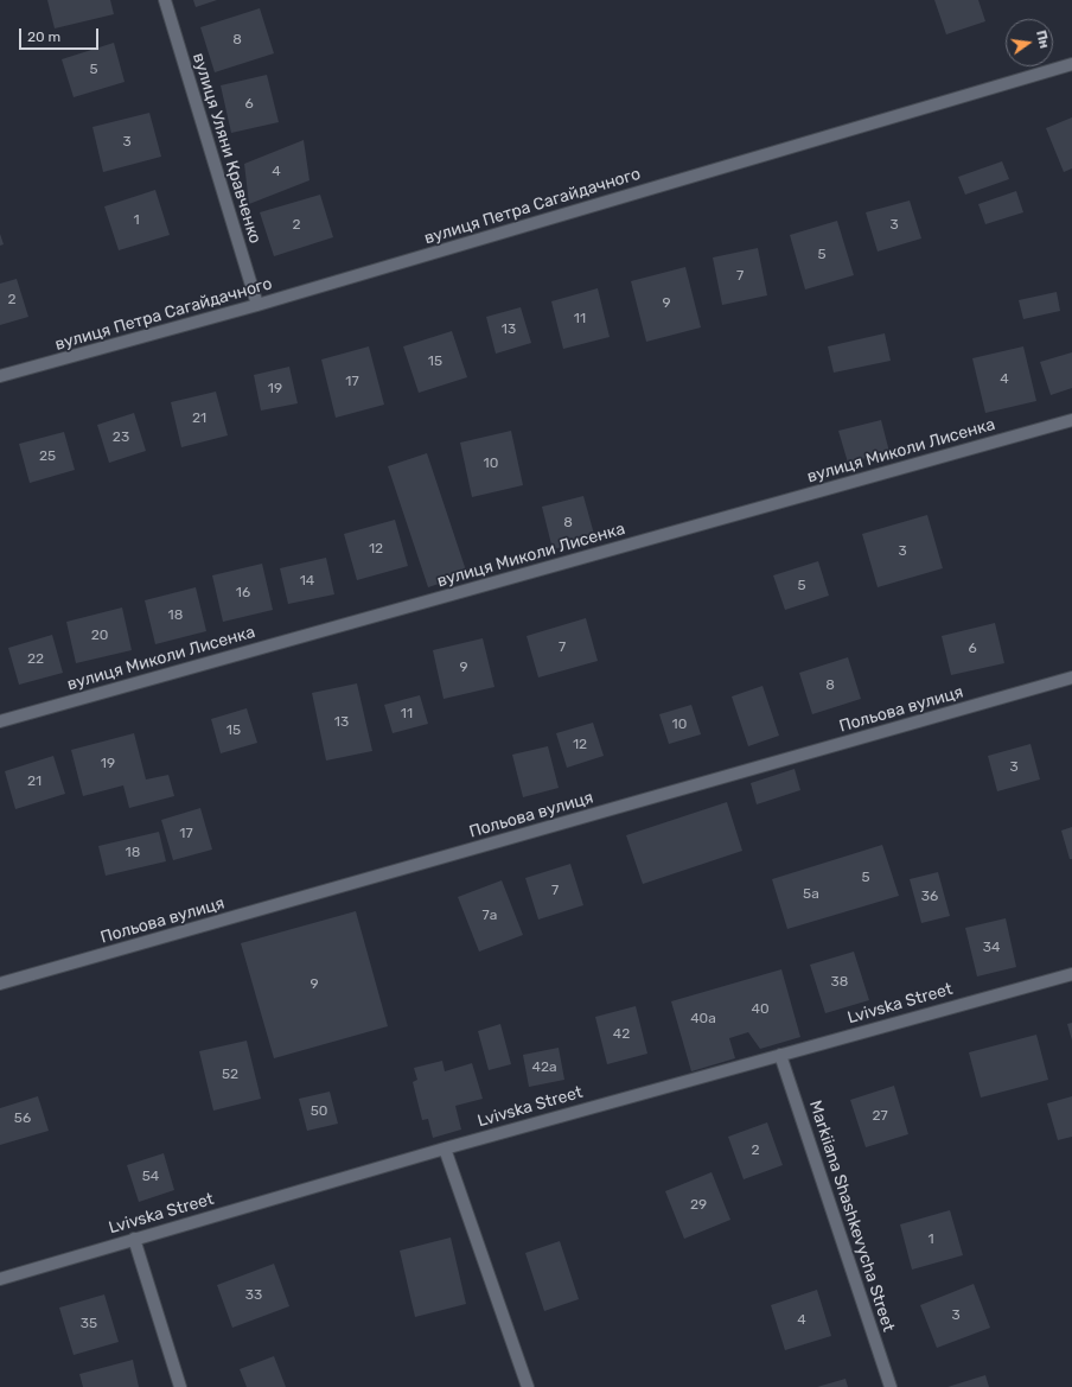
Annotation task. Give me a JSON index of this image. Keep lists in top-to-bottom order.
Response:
{
  "streets": {
    "street": [
      "вулиця Уляни Кравченко",
      "вулиця Петра Сагайдачного",
      "вулиця Миколи Лисенка",
      "Польова вулиця",
      "Lvivska Street",
      "Markiiana Shashkevycha Street"
    ]
  },
  "crossings": [
    ["вулиця Уляни Кравченко", "вулиця Петра Сагайдачного"],
    ["Lvivska Street", "Markiiana Shashkevycha Street"]
  ],
  "house_numbers": [
    "8",
    "5",
    "6",
    "3",
    "4",
    "1",
    "2",
    "3",
    "5",
    "7",
    "2",
    "9",
    "11",
    "13",
    "15",
    "4",
    "17",
    "19",
    "21",
    "23",
    "25",
    "10",
    "8",
    "12",
    "3",
    "14",
    "5",
    "16",
    "18",
    "20",
    "7",
    "6",
    "22",
    "9",
    "8",
    "11",
    "13",
    "10",
    "15",
    "12",
    "19",
    "3",
    "21",
    "17",
    "18",
    "5",
    "7",
    "5а",
    "36",
    "7а",
    "34",
    "38",
    "9",
    "40",
    "40а",
    "42",
    "42а",
    "52",
    "50",
    "27",
    "56",
    "2",
    "54",
    "29",
    "1",
    "33",
    "3",
    "4",
    "35"
  ],
  "scale_bar": "20 m",
  "north": "right"
}
